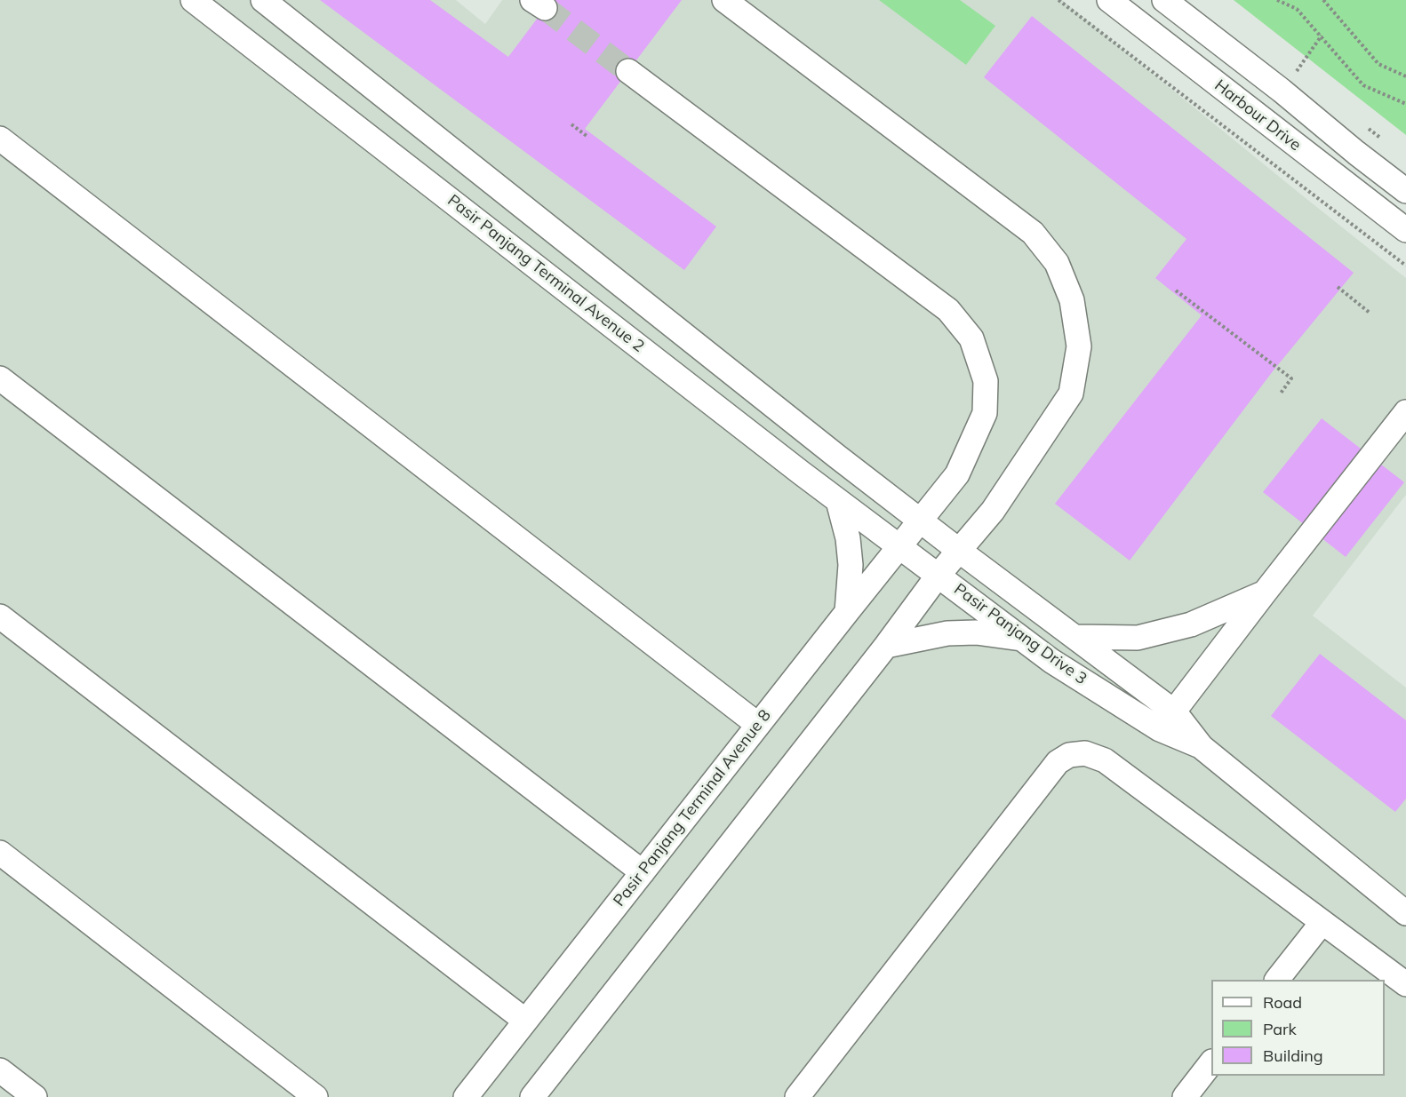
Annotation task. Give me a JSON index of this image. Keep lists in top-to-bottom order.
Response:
{
  "streets": {
    "street": [
      "Harbour Drive",
      "Pasir Panjang Terminal Avenue 2",
      "Pasir Panjang Drive 3",
      "Pasir Panjang Terminal Avenue 8"
    ]
  },
  "crossings": [
    ["Pasir Panjang Terminal Avenue 2", "Pasir Panjang Drive 3"],
    ["Pasir Panjang Terminal Avenue 2", "Pasir Panjang Terminal Avenue 8"],
    ["Pasir Panjang Drive 3", "Pasir Panjang Terminal Avenue 8"]
  ],
  "legend": ["Road", "Park", "Building"]
}
